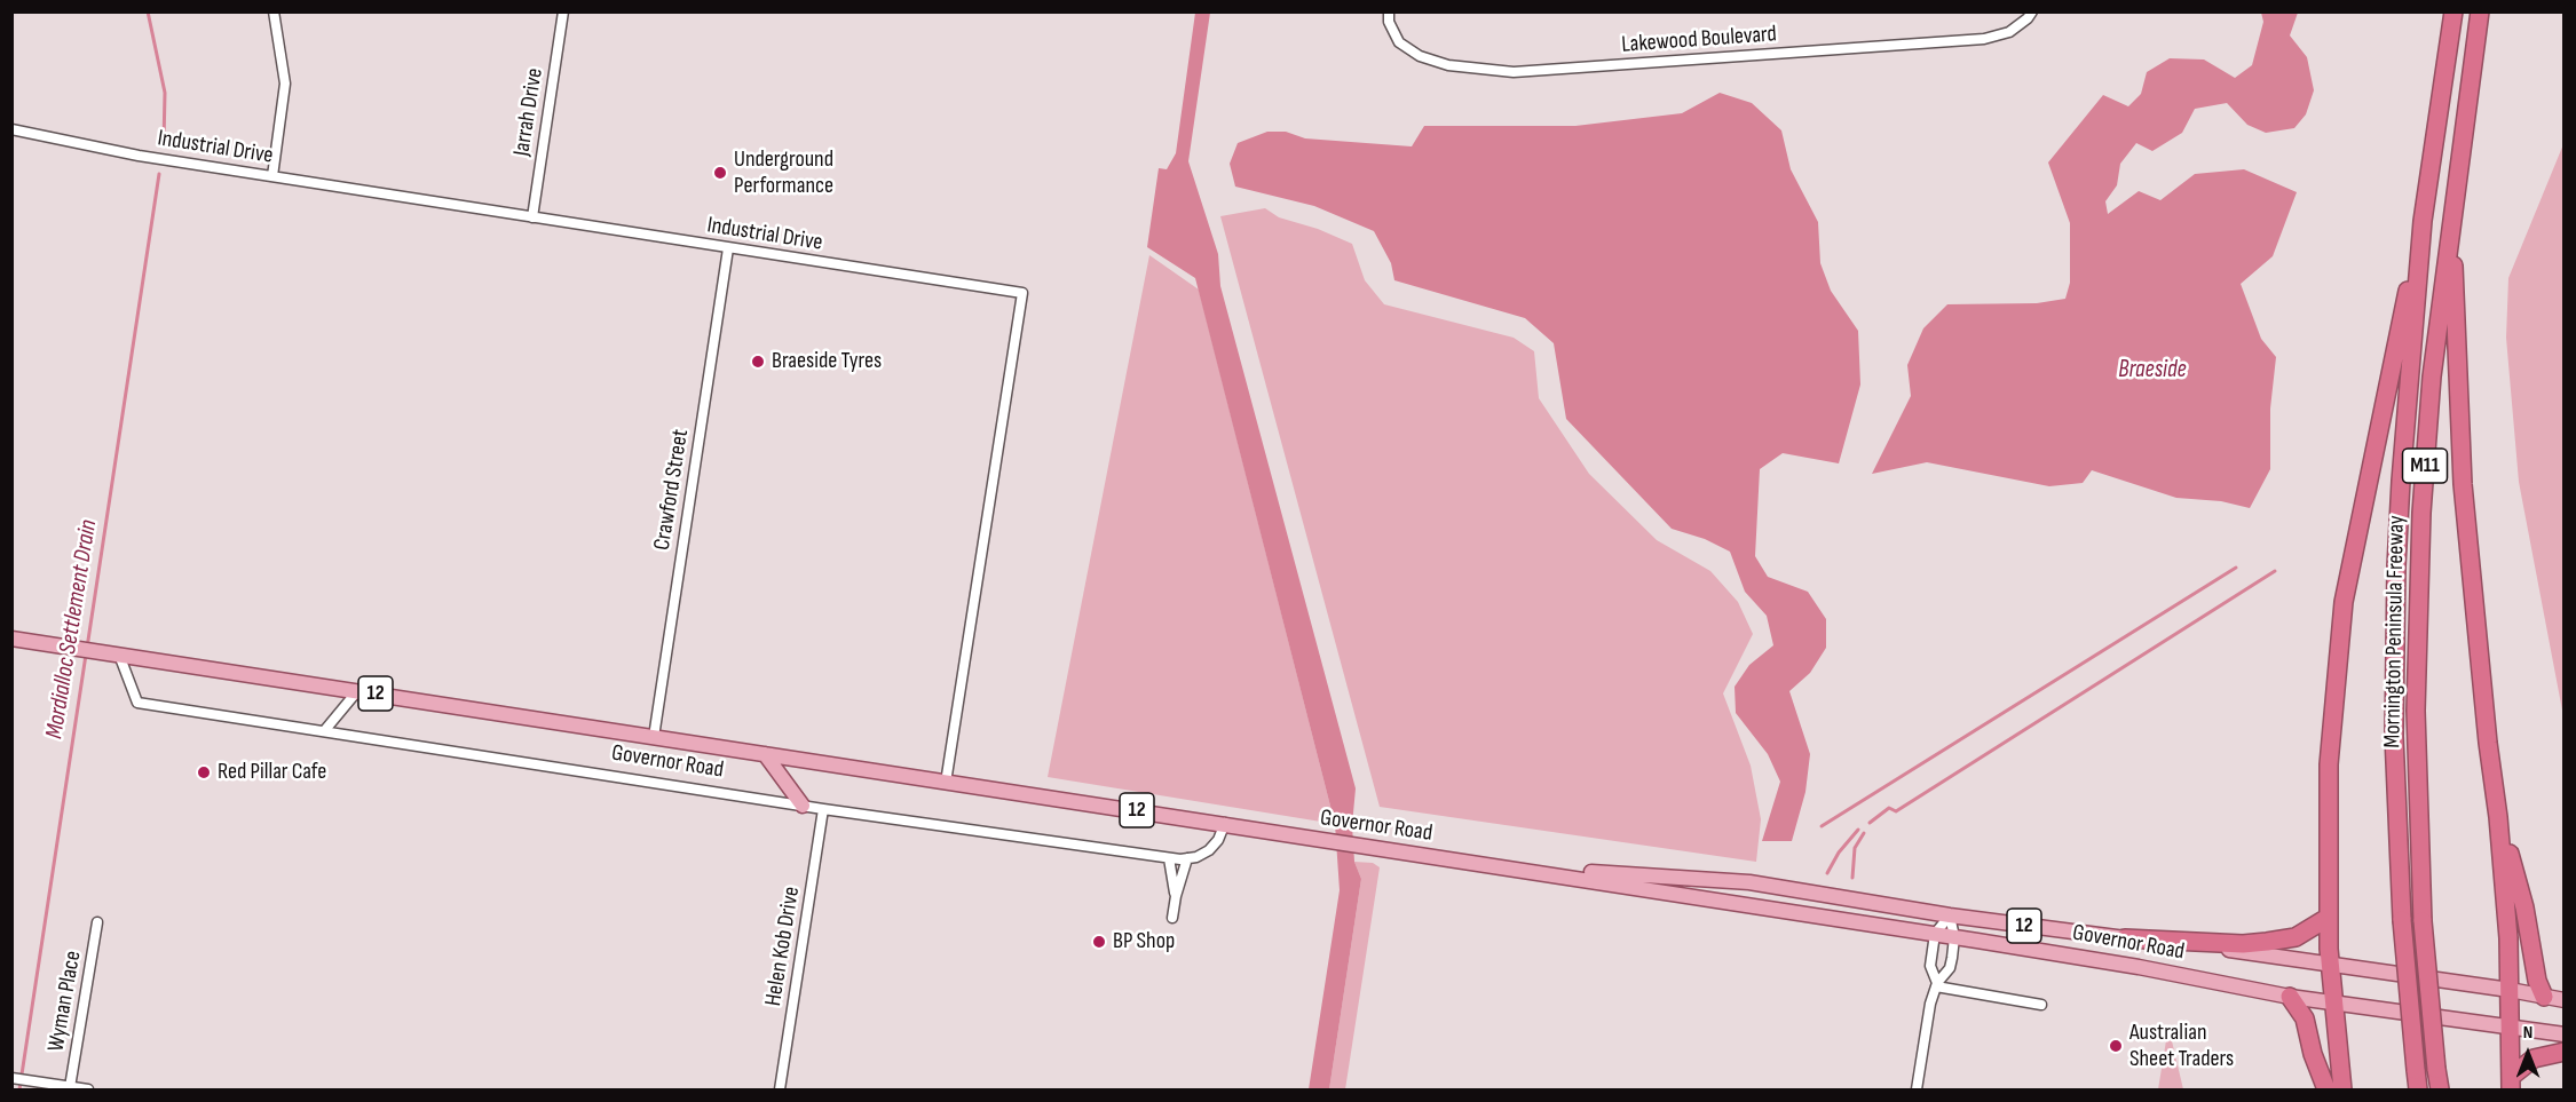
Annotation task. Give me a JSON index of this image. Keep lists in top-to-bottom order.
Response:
{
  "streets": {
    "highway": ["M11", "Mornington Peninsula Freeway"],
    "main road": ["12", "Governor Road"],
    "street": [
      "Lakewood Boulevard",
      "Jarrah Drive",
      "Industrial Drive",
      "Crawford Street",
      "Helen Kob Drive",
      "Wyman Place"
    ]
  },
  "crossings": [
    ["Jarrah Drive", "Industrial Drive"],
    ["Industrial Drive", "Crawford Street"],
    ["Industrial Drive", "Governor Road"],
    ["Crawford Street", "Governor Road"],
    ["Governor Road", "Helen Kob Drive"]
  ],
  "water": ["Braeside", "Mordialloc Settlement Drain"],
  "places": [
    "Underground Performance",
    "Braeside Tyres",
    "Red Pillar Cafe",
    "BP Shop",
    "Australian Sheet Traders"
  ],
  "north": "top"
}
